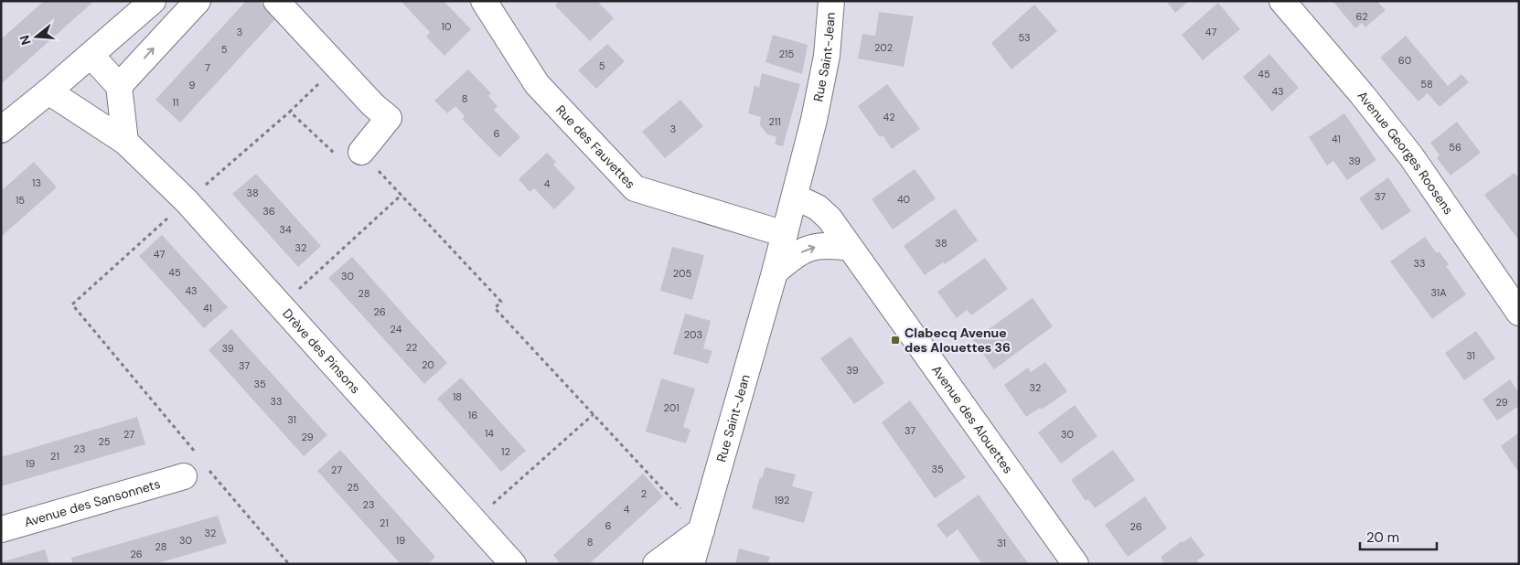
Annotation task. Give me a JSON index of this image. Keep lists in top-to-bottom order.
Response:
{
  "streets": {
    "street": [
      "Rue Saint-Jean",
      "Rue des Fauvettes",
      "Avenue Georges Roosens",
      "Drève des Pinsons",
      "Avenue des Alouettes",
      "Avenue des Sansonnets"
    ]
  },
  "crossings": [
    ["Rue Saint-Jean", "Rue des Fauvettes"],
    ["Rue Saint-Jean", "Avenue des Alouettes"]
  ],
  "places": {
    "transit": ["Clabecq Avenue des Alouettes 36"]
  },
  "house_numbers": [
    "62",
    "10",
    "3",
    "47",
    "53",
    "202",
    "5",
    "215",
    "60",
    "5",
    "7",
    "45",
    "58",
    "9",
    "43",
    "8",
    "11",
    "42",
    "211",
    "3",
    "6",
    "41",
    "56",
    "39",
    "13",
    "4",
    "38",
    "37",
    "40",
    "15",
    "36",
    "34",
    "38",
    "32",
    "47",
    "33",
    "45",
    "205",
    "30",
    "43",
    "31A",
    "28",
    "41",
    "26",
    "24",
    "203",
    "22",
    "39",
    "31",
    "20",
    "37",
    "39",
    "35",
    "32",
    "18",
    "33",
    "29",
    "201",
    "16",
    "31",
    "37",
    "14",
    "27",
    "30",
    "29",
    "25",
    "23",
    "12",
    "21",
    "19",
    "35",
    "27",
    "25",
    "2",
    "192",
    "23",
    "4",
    "21",
    "6",
    "26",
    "32",
    "30",
    "19",
    "8",
    "31",
    "28",
    "26"
  ],
  "scale_bar": "20 m",
  "north": "left"
}
